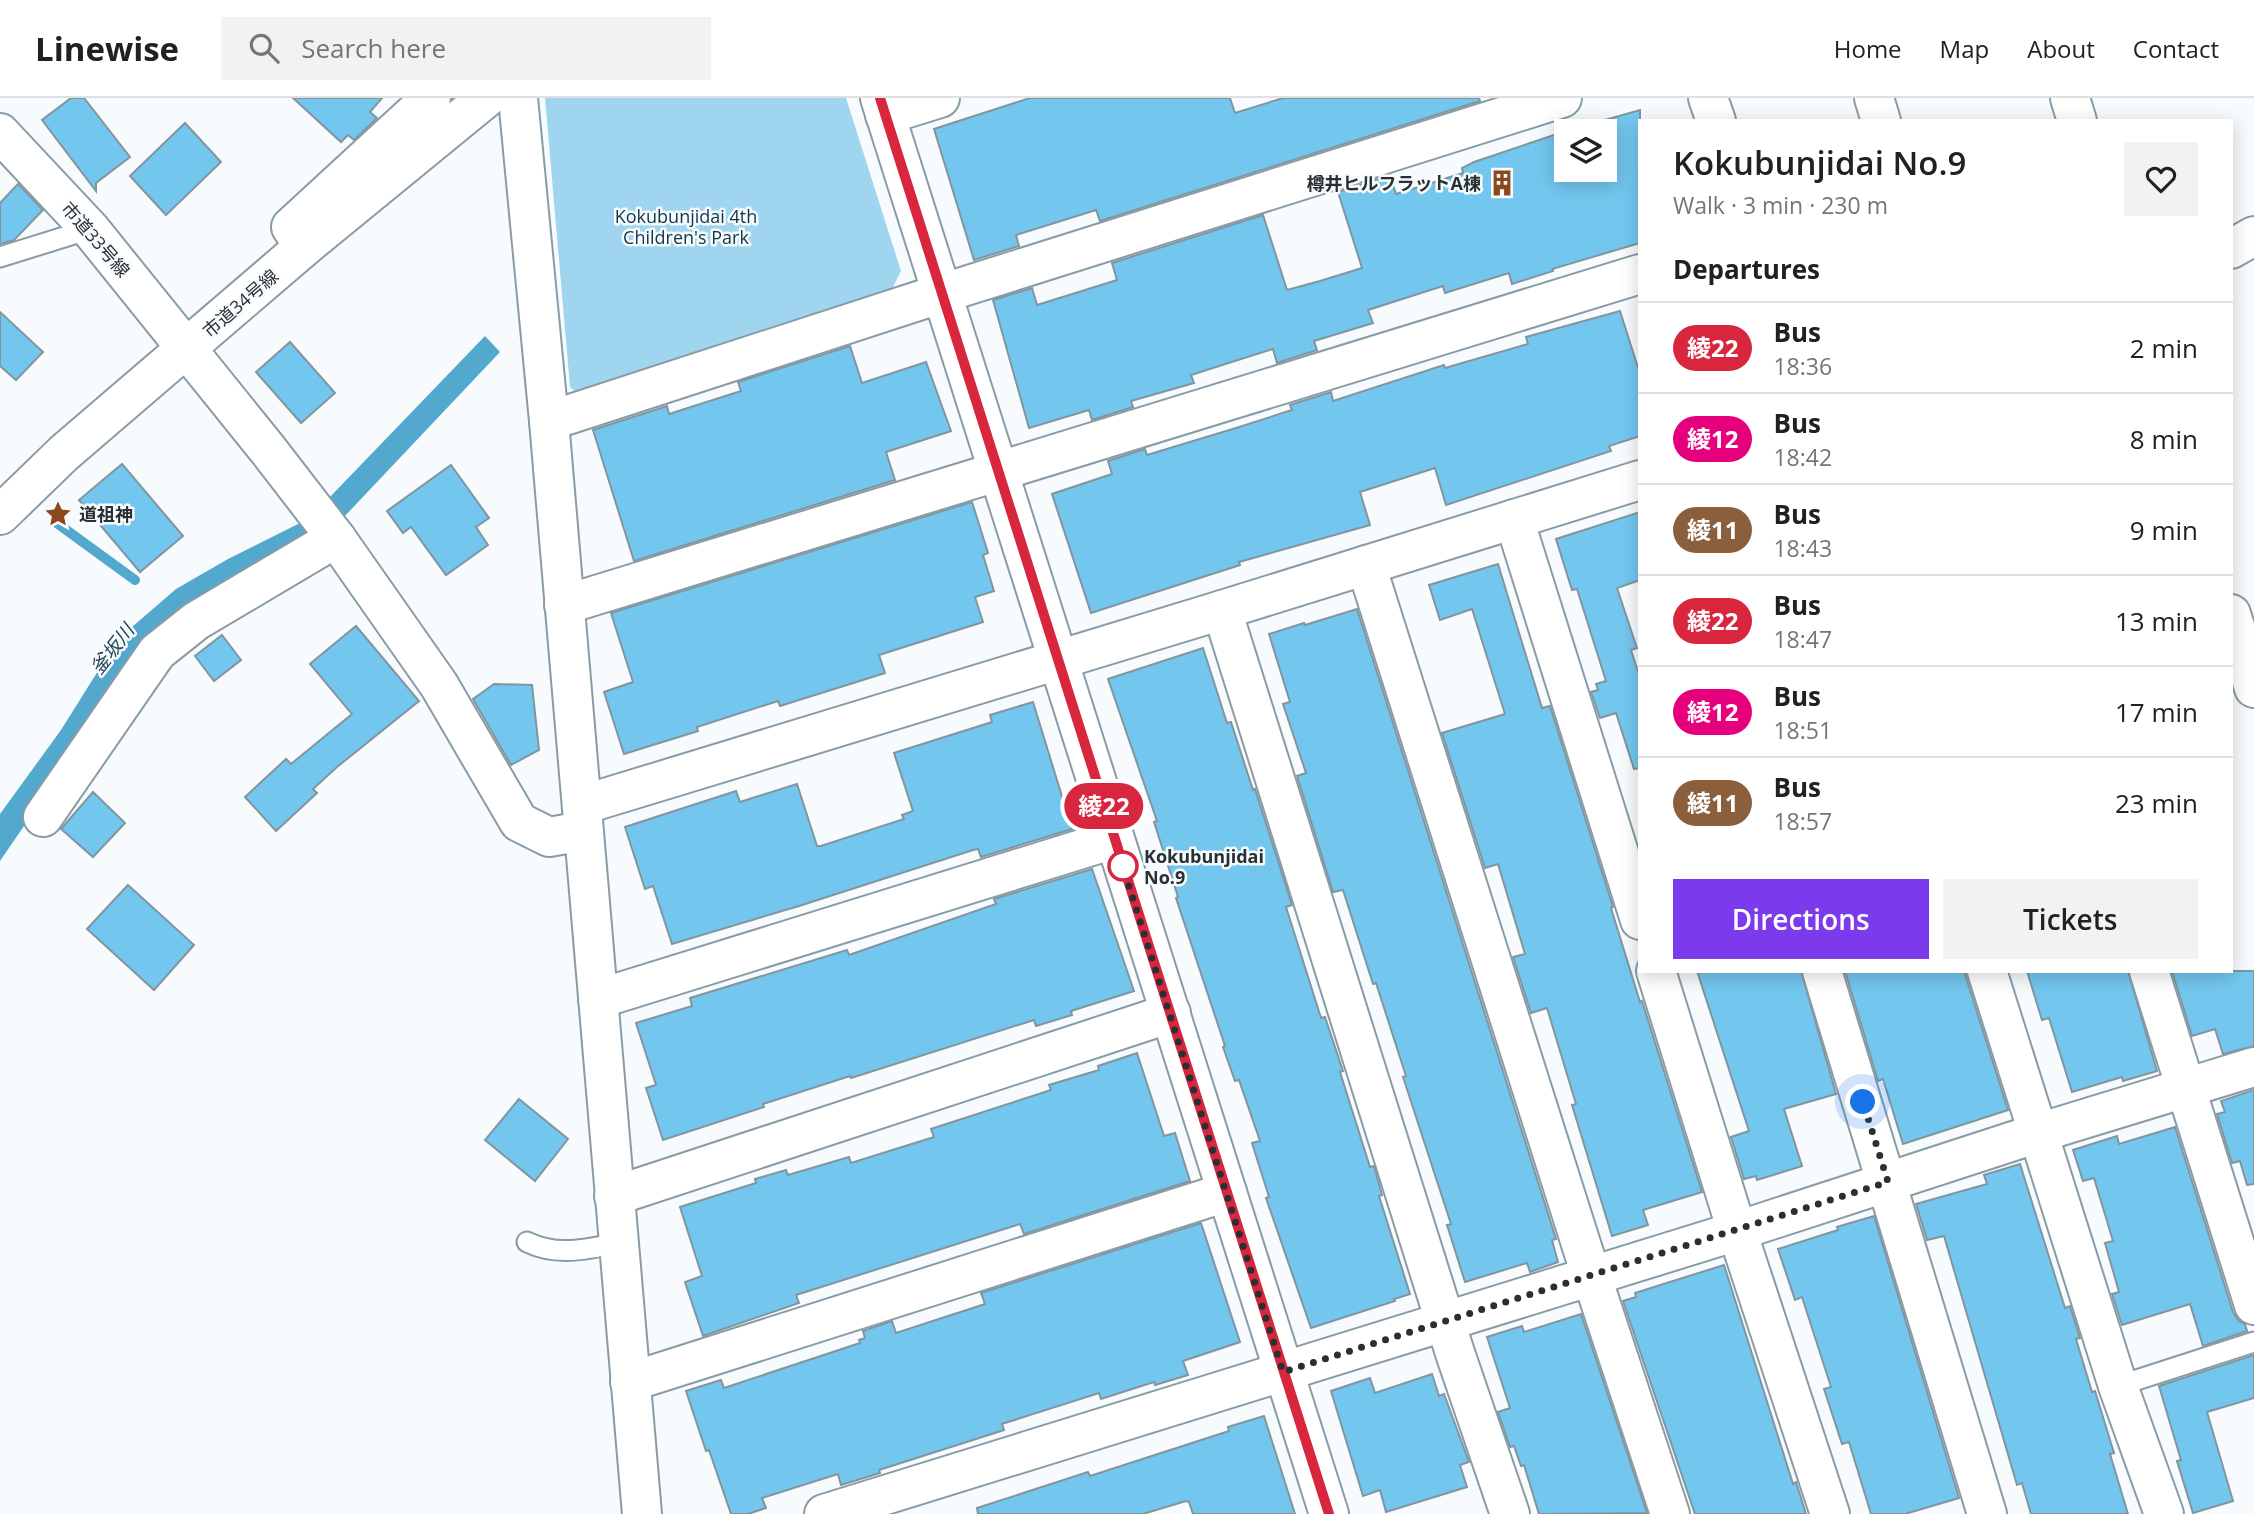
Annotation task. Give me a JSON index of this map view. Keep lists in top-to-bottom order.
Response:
{
  "streets": {
    "street": ["市道33号線", "市道34号線"]
  },
  "crossings": [
    ["市道33号線", "市道34号線"]
  ],
  "water": ["釜坂川"],
  "parks": ["Kokubunjidai 4th Children's Park"],
  "places": {
    "building": ["樽井ヒルフラットA棟"],
    "place": ["道祖神"],
    "other": ["Kokubunjidai No.9"]
  },
  "lines": ["bus line 綾22"],
  "page": {
    "header": "Linewise",
    "search": "Search here",
    "nav": [
      "Home",
      "Map",
      "About",
      "Contact"
    ],
    "on_map": "綾22",
    "heading": [
      ["Kokubunjidai No.9", "Walk · 3 min · 230 m"],
      "Departures"
    ],
    "list": [
      {
        "mark": "綾22",
        "name": "Bus",
        "note": "18:36",
        "value": "2 min"
      },
      {
        "mark": "綾12",
        "name": "Bus",
        "note": "18:42",
        "value": "8 min"
      },
      {
        "mark": "綾11",
        "name": "Bus",
        "note": "18:43",
        "value": "9 min"
      },
      {
        "mark": "綾22",
        "name": "Bus",
        "note": "18:47",
        "value": "13 min"
      },
      {
        "mark": "綾12",
        "name": "Bus",
        "note": "18:51",
        "value": "17 min"
      },
      {
        "mark": "綾11",
        "name": "Bus",
        "note": "18:57",
        "value": "23 min"
      }
    ],
    "buttons": ["Directions", "Tickets"]
  }
}
